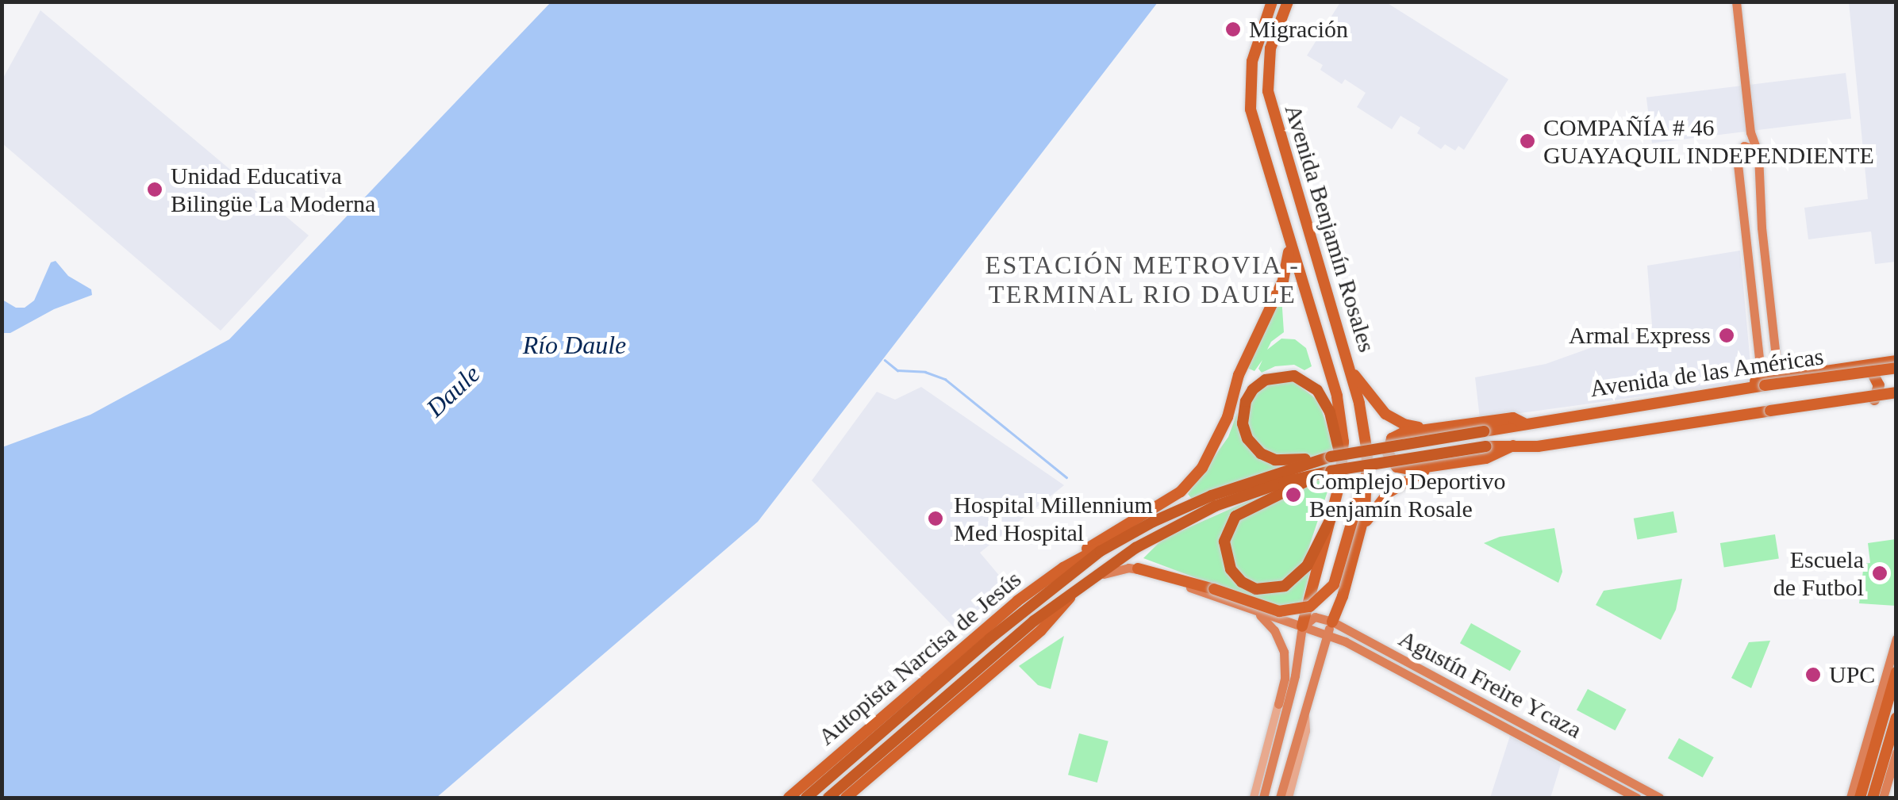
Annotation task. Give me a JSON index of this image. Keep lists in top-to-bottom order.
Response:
{
  "streets": {
    "highway": ["Autopista Narcisa de Jesús"],
    "main road": ["Avenida Benjamín Rosales", "Avenida de las Américas", "Agustín Freire Ycaza"]
  },
  "crossings": [
    ["Avenida Benjamín Rosales", "Autopista Narcisa de Jesús"],
    ["Avenida Benjamín Rosales", "Agustín Freire Ycaza"],
    ["Avenida de las Américas", "Autopista Narcisa de Jesús"]
  ],
  "districts": ["ESTACIÓN METROVIA - TERMINAL RIO DAULE"],
  "water": ["Río Daule", "Daule"],
  "places": [
    "Migración",
    "COMPAÑÍA # 46 GUAYAQUIL INDEPENDIENTE",
    "Unidad Educativa Bilingüe La Moderna",
    "Armal Express",
    "Complejo Deportivo Benjamín Rosale",
    "Hospital Millennium Med Hospital",
    "Escuela de Futbol",
    "UPC"
  ]
}
